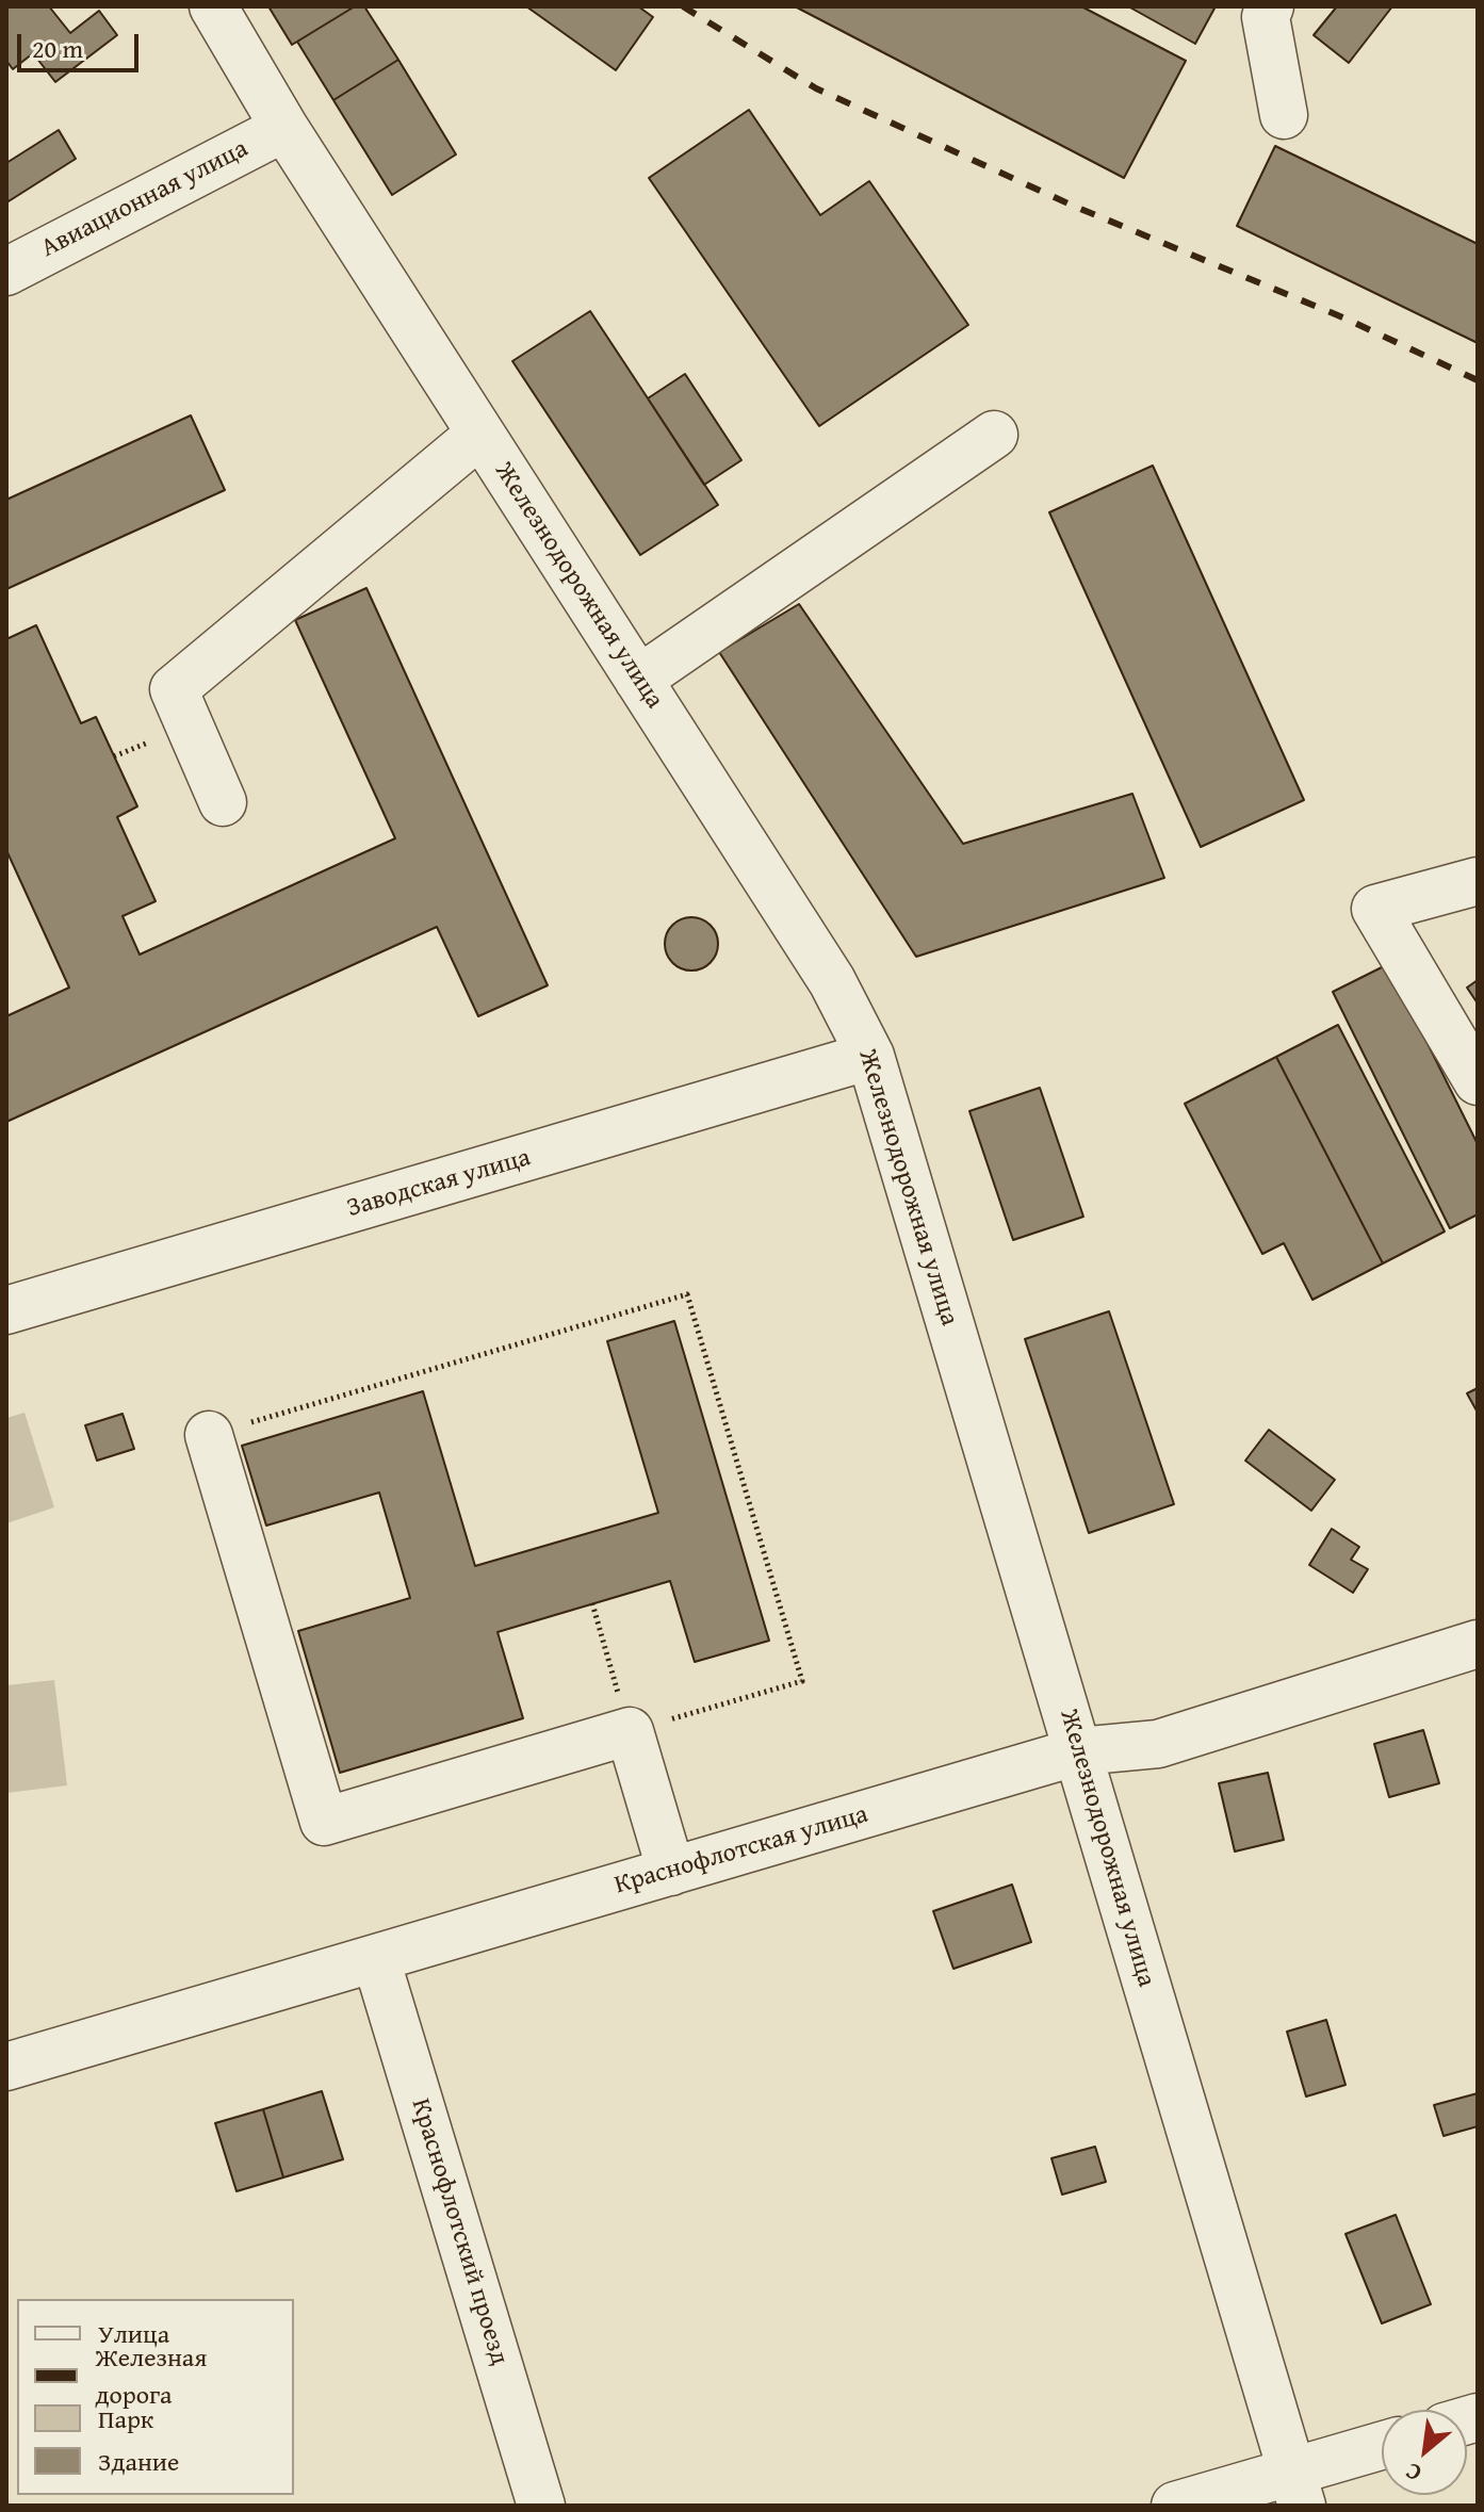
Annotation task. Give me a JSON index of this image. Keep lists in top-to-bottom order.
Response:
{
  "streets": {
    "street": [
      "Авиационная улица",
      "Железнодорожная улица",
      "Заводская улица",
      "Краснофлотская улица",
      "Краснофлотский проезд"
    ]
  },
  "crossings": [
    ["Авиационная улица", "Железнодорожная улица"],
    ["Железнодорожная улица", "Заводская улица"],
    ["Железнодорожная улица", "Краснофлотская улица"],
    ["Краснофлотская улица", "Краснофлотский проезд"]
  ],
  "legend": [
    "Улица",
    "Железная дорога",
    "Парк",
    "Здание"
  ],
  "scale_bar": "20 m",
  "north": "bottom left"
}
